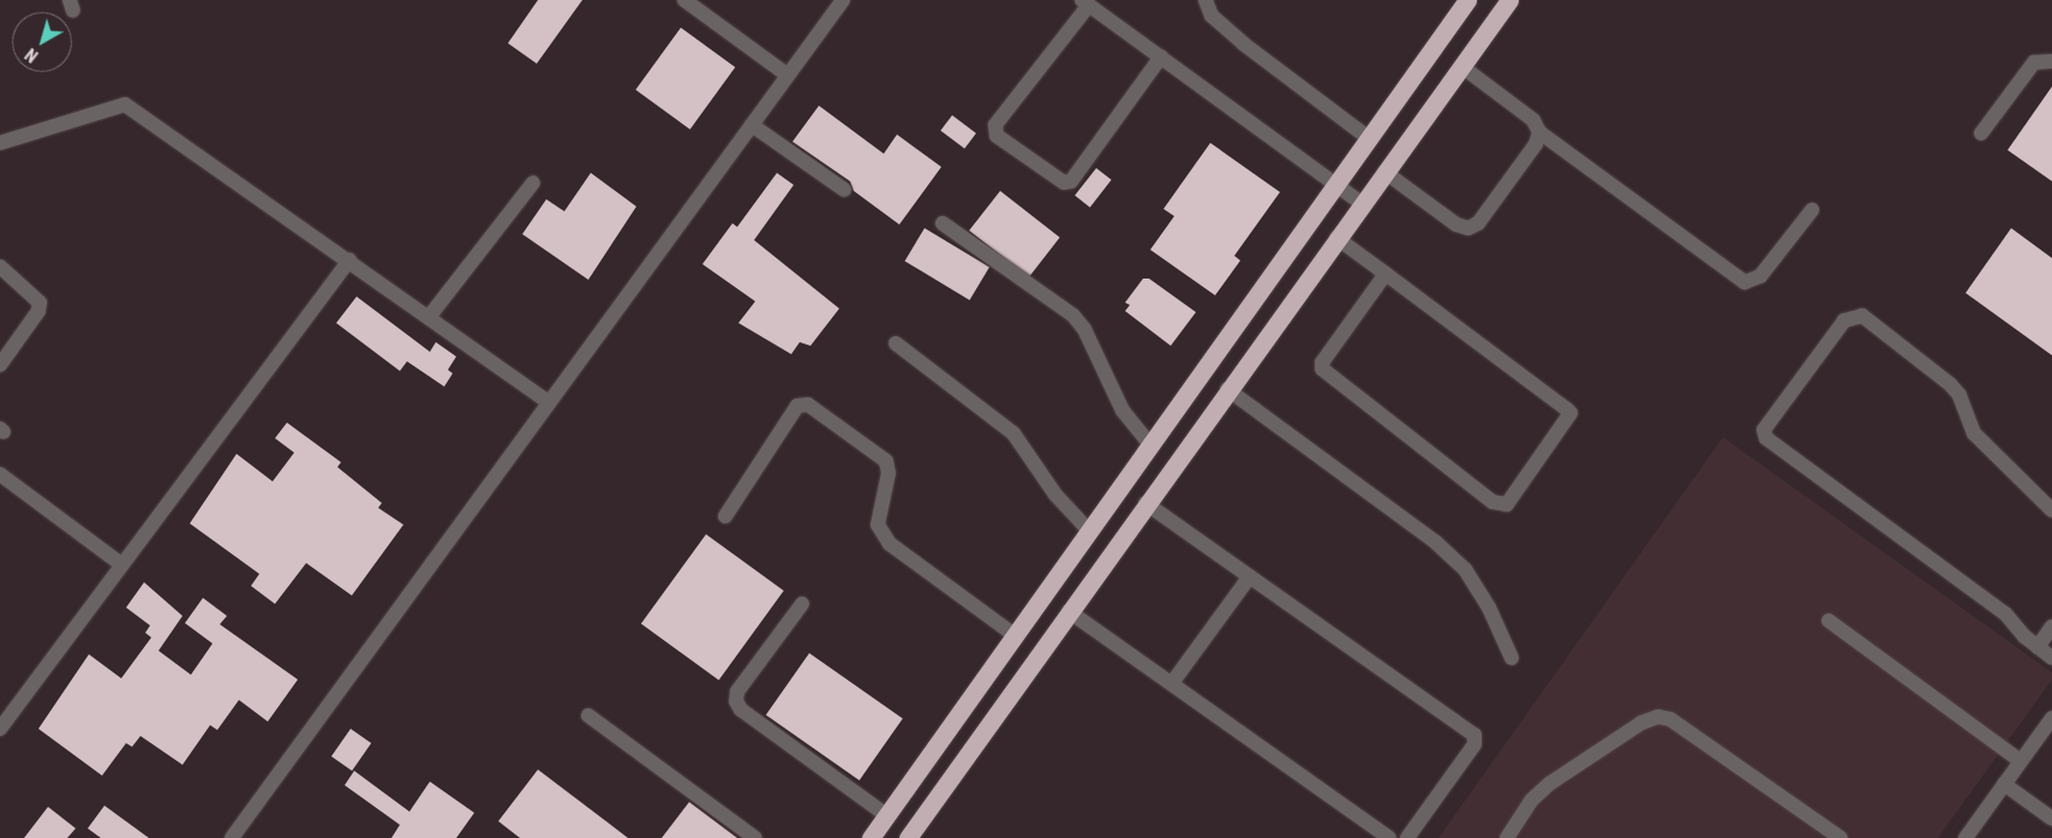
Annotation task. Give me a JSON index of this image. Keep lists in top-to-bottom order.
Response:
{
  "north": "bottom left"
}
